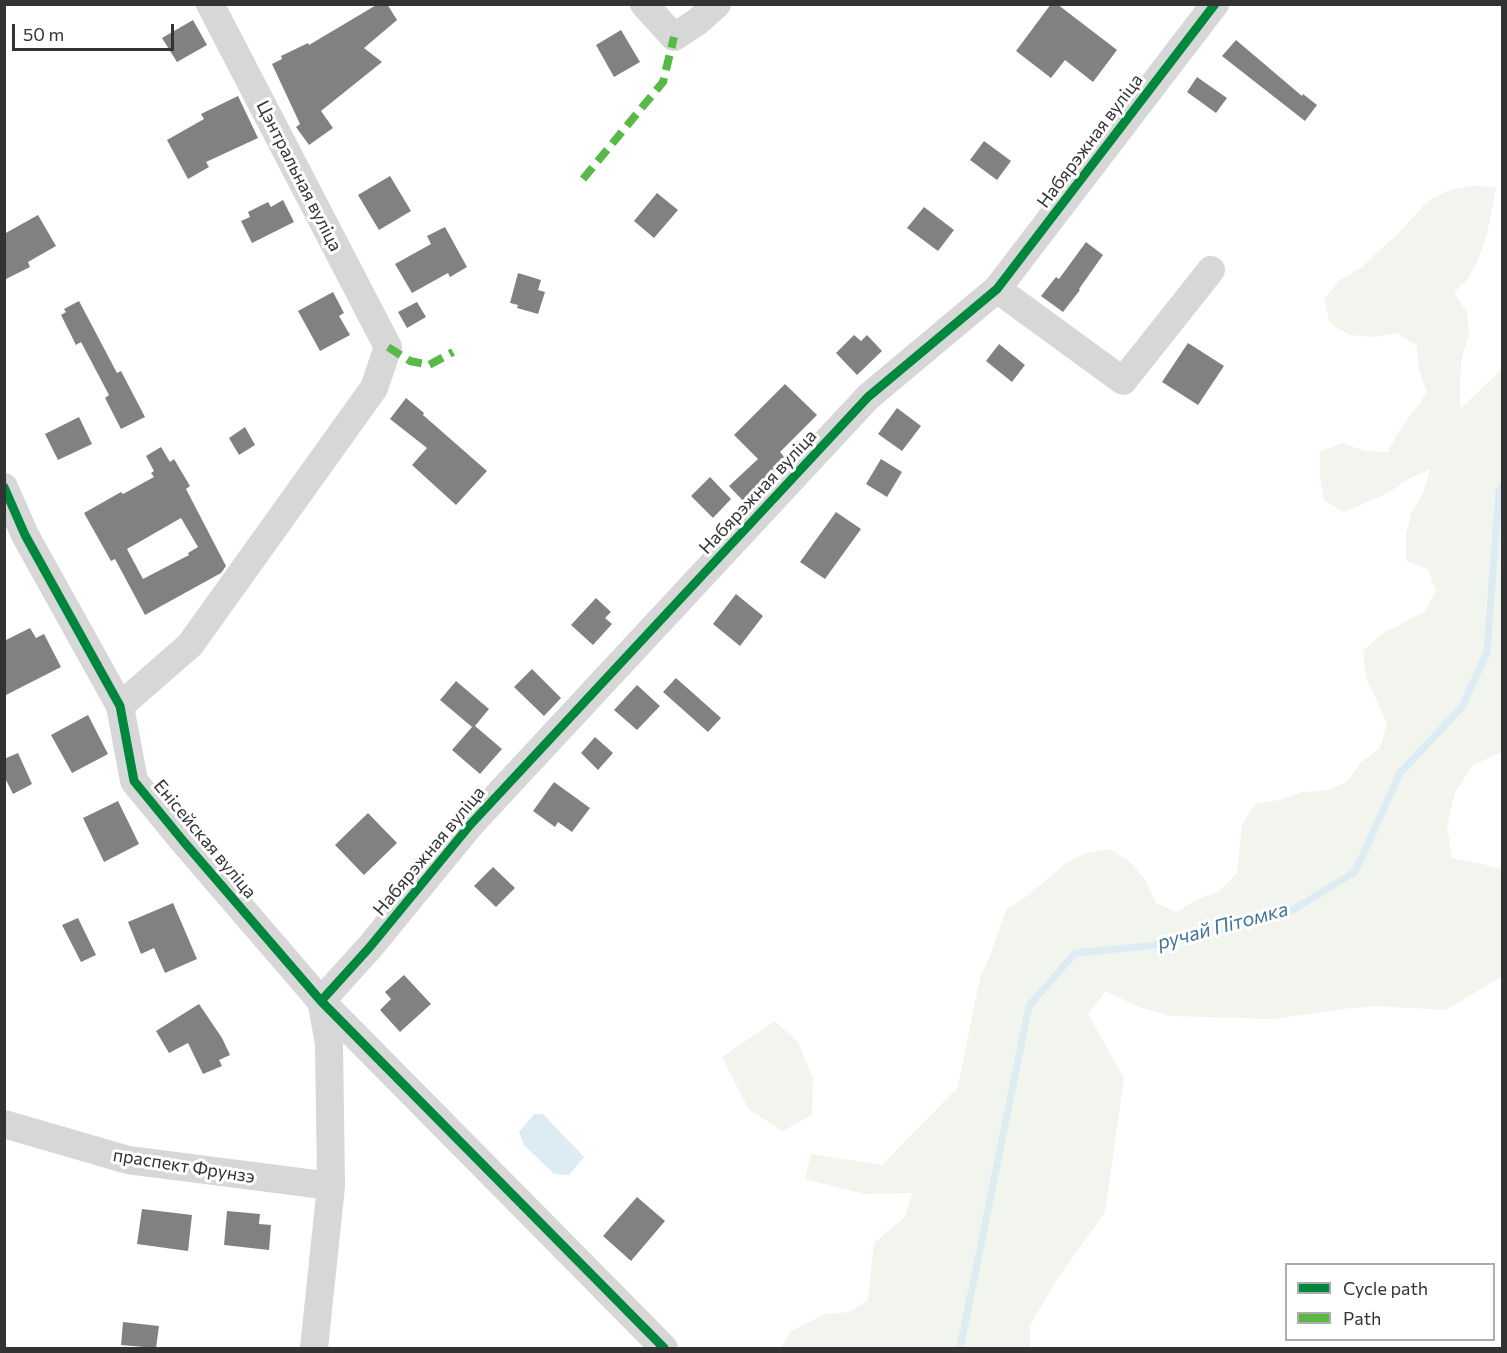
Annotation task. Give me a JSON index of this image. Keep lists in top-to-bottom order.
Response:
{
  "streets": {
    "street": [
      "Набярэжная вуліца",
      "Цэнтральная вуліца",
      "Енісейская вуліца",
      "праспект Фрунзэ"
    ]
  },
  "crossings": [
    ["Набярэжная вуліца", "Енісейская вуліца"],
    ["Цэнтральная вуліца", "Енісейская вуліца"]
  ],
  "water": ["ручай Пітомка"],
  "legend": ["Cycle path", "Path"],
  "scale_bar": "50 m"
}
